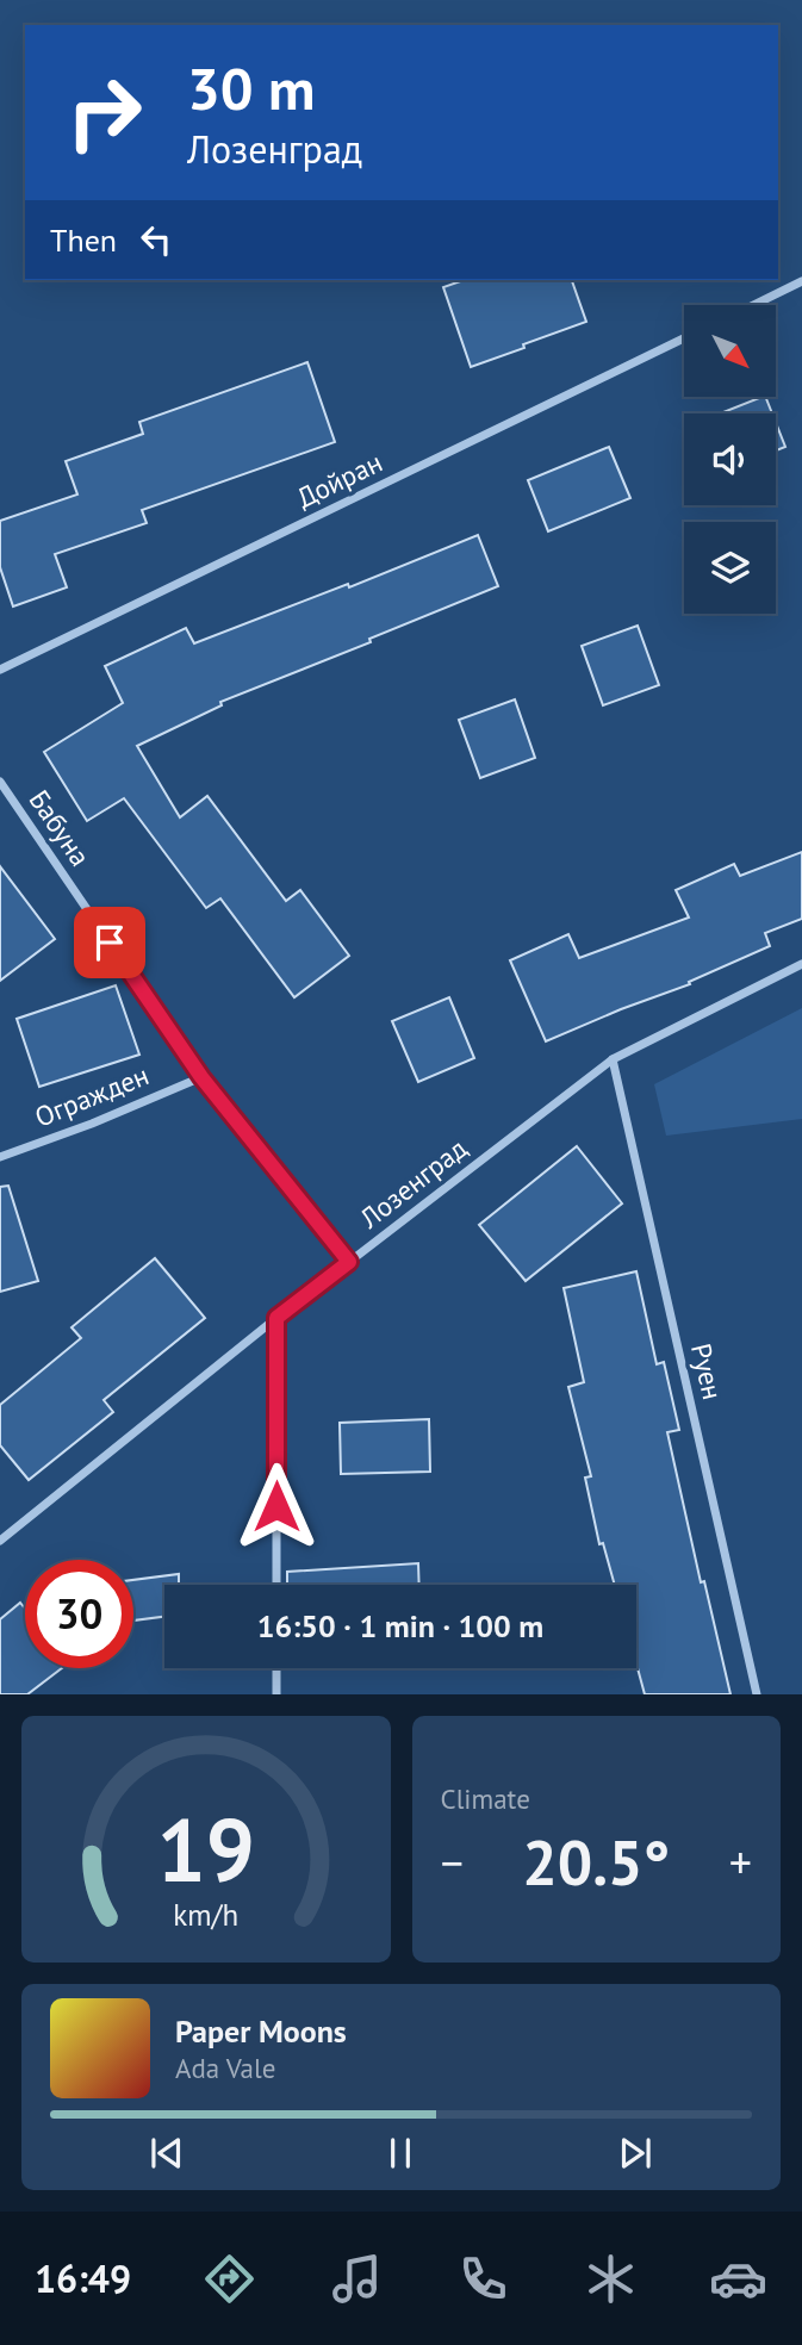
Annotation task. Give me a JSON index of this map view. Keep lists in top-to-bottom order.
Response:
{
  "streets": {
    "street": [
      "Дойран",
      "Бабуна",
      "Огражден",
      "Лозенград",
      "Руен"
    ]
  },
  "crossings": [
    ["Бабуна", "Огражден"],
    ["Бабуна", "Лозенград"],
    ["Лозенград", "Руен"]
  ],
  "north": "bottom right",
  "page": {
    "turn": ["30 m", "Лозенград"],
    "then": "Then",
    "limit": "30",
    "trip": "16:50 · 1 min · 100 m",
    "tile": "Climate",
    "heat": ["−", "20.5°", "+"],
    "song": ["Paper Moons", "Ada Vale"],
    "tabs": "16:49",
    "gauge": ["19", "km/h"]
  }
}
